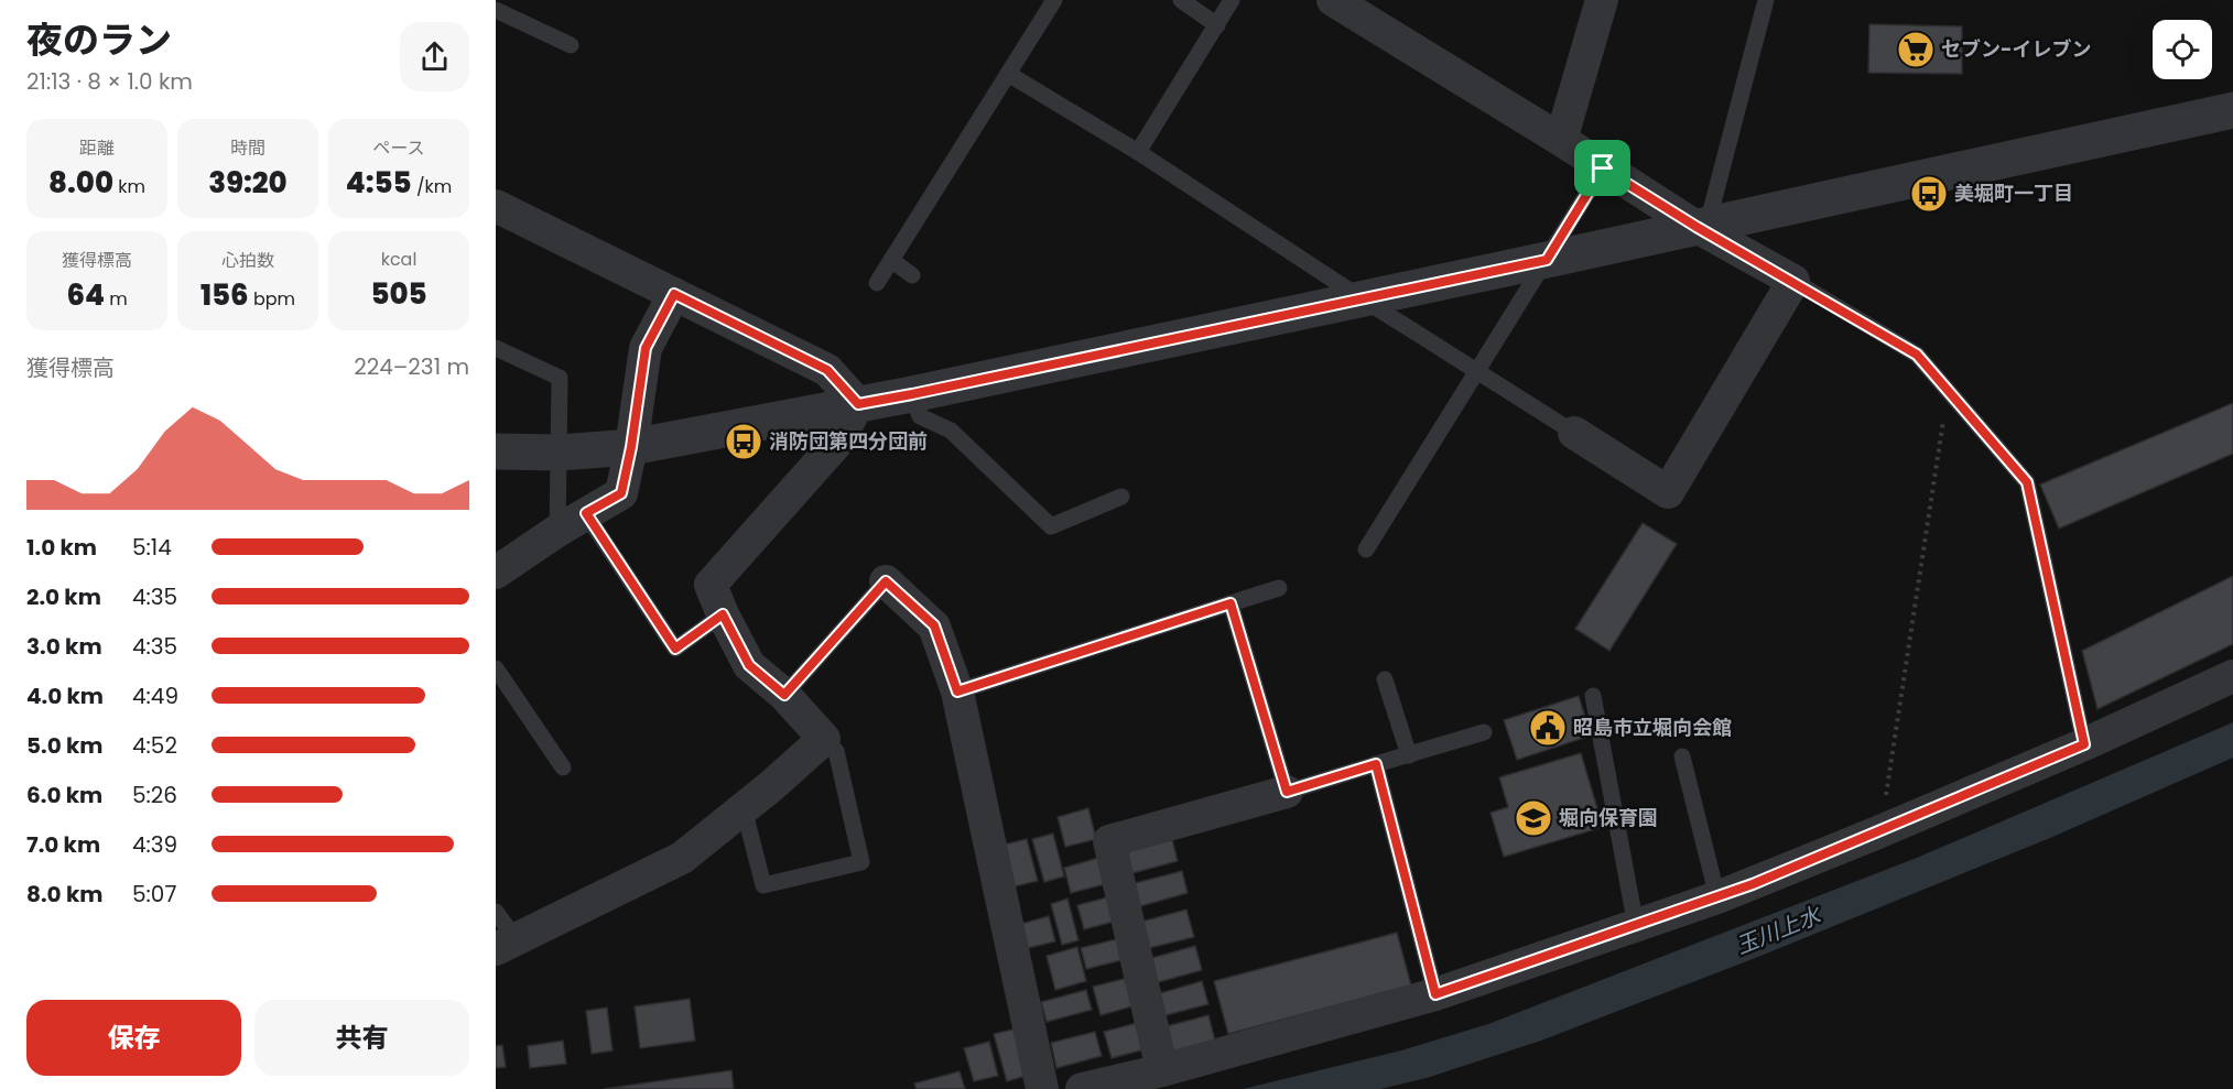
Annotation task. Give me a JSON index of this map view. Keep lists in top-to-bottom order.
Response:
{
  "water": ["玉川上水"],
  "places": {
    "supermarket": ["セブン-イレブン"],
    "bus stop": ["美堀町一丁目", "消防団第四分団前"],
    "public building": ["昭島市立堀向会館"],
    "school or university": ["堀向保育園"]
  },
  "page": {
    "heading": ["夜のラン", "21:13 · 8 × 1.0 km"],
    "stats": [
      ["距離", "8.00 km"],
      ["時間", "39:20"],
      ["ペース", "4:55 /km"],
      ["獲得標高", "64 m"],
      ["心拍数", "156 bpm"],
      ["kcal", "505"]
    ],
    "chart": ["獲得標高", "224–231 m"],
    "list": [
      {
        "name": "1.0 km",
        "note": "5:14"
      },
      {
        "name": "2.0 km",
        "note": "4:35"
      },
      {
        "name": "3.0 km",
        "note": "4:35"
      },
      {
        "name": "4.0 km",
        "note": "4:49"
      },
      {
        "name": "5.0 km",
        "note": "4:52"
      },
      {
        "name": "6.0 km",
        "note": "5:26"
      },
      {
        "name": "7.0 km",
        "note": "4:39"
      },
      {
        "name": "8.0 km",
        "note": "5:07"
      }
    ],
    "buttons": ["保存", "共有"]
  }
}
